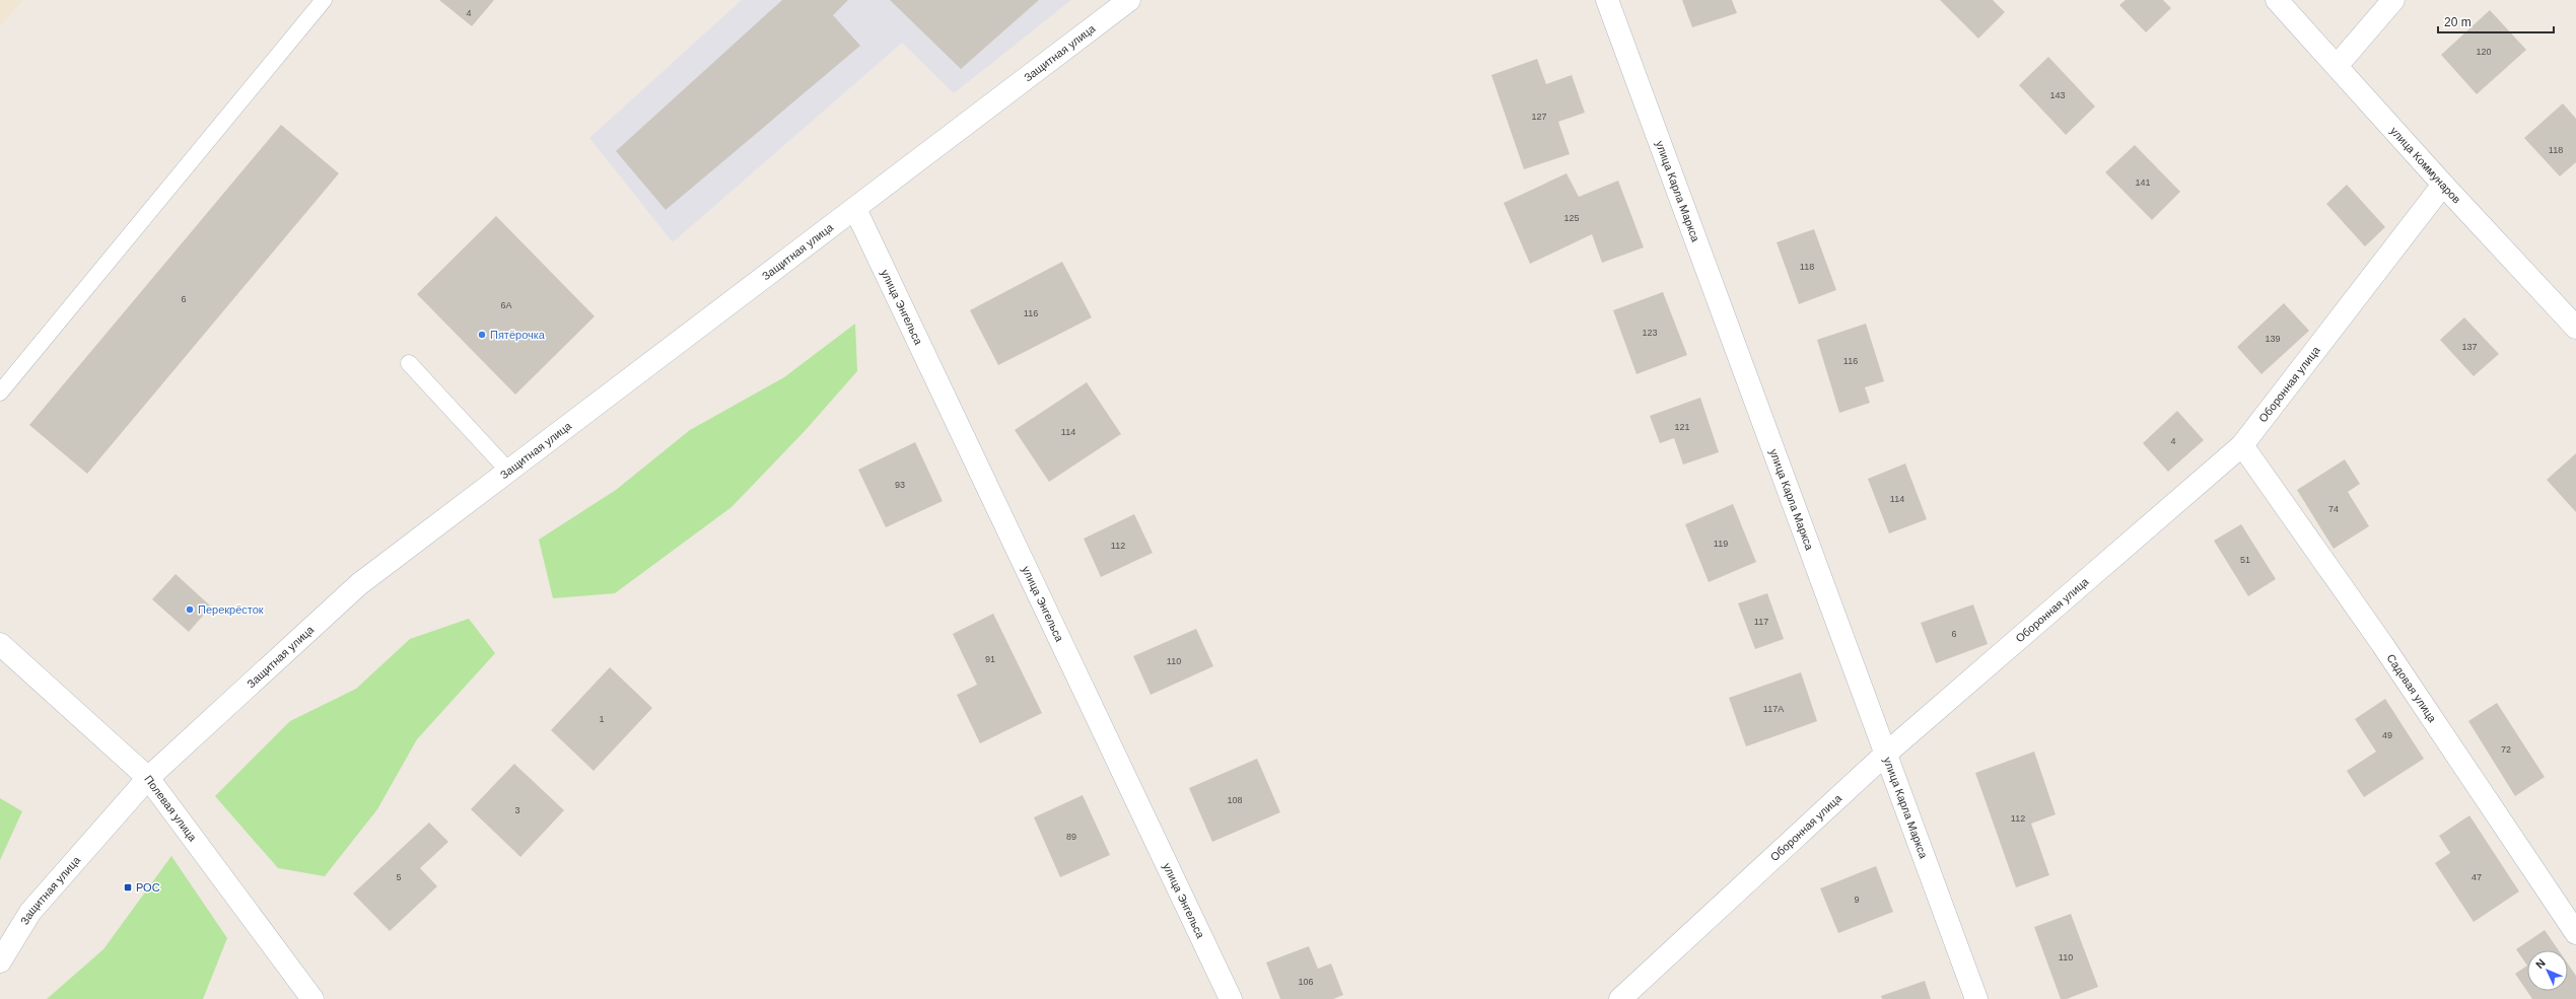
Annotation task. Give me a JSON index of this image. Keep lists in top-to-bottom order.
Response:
{
  "streets": {
    "street": [
      "Защитная улица",
      "улица Коммунаров",
      "улица Карла Маркса",
      "улица Энгельса",
      "Оборонная улица",
      "Садовая улица",
      "Полевая улица"
    ]
  },
  "crossings": [
    ["Защитная улица", "улица Энгельса"],
    ["Защитная улица", "Полевая улица"],
    ["улица Коммунаров", "Оборонная улица"],
    ["улица Карла Маркса", "Оборонная улица"],
    ["Оборонная улица", "Садовая улица"]
  ],
  "places": {
    "other": ["Пятёрочка", "Перекрёсток"],
    "transit": ["РОС"]
  },
  "house_numbers": [
    "4",
    "120",
    "143",
    "127",
    "118",
    "141",
    "125",
    "118",
    "6",
    "6А",
    "116",
    "123",
    "139",
    "137",
    "116",
    "121",
    "114",
    "4",
    "93",
    "114",
    "74",
    "119",
    "112",
    "51",
    "117",
    "6",
    "91",
    "110",
    "117А",
    "1",
    "49",
    "72",
    "108",
    "3",
    "112",
    "89",
    "5",
    "47",
    "9",
    "110",
    "106"
  ],
  "scale_bar": "20 m",
  "north": "top left"
}
